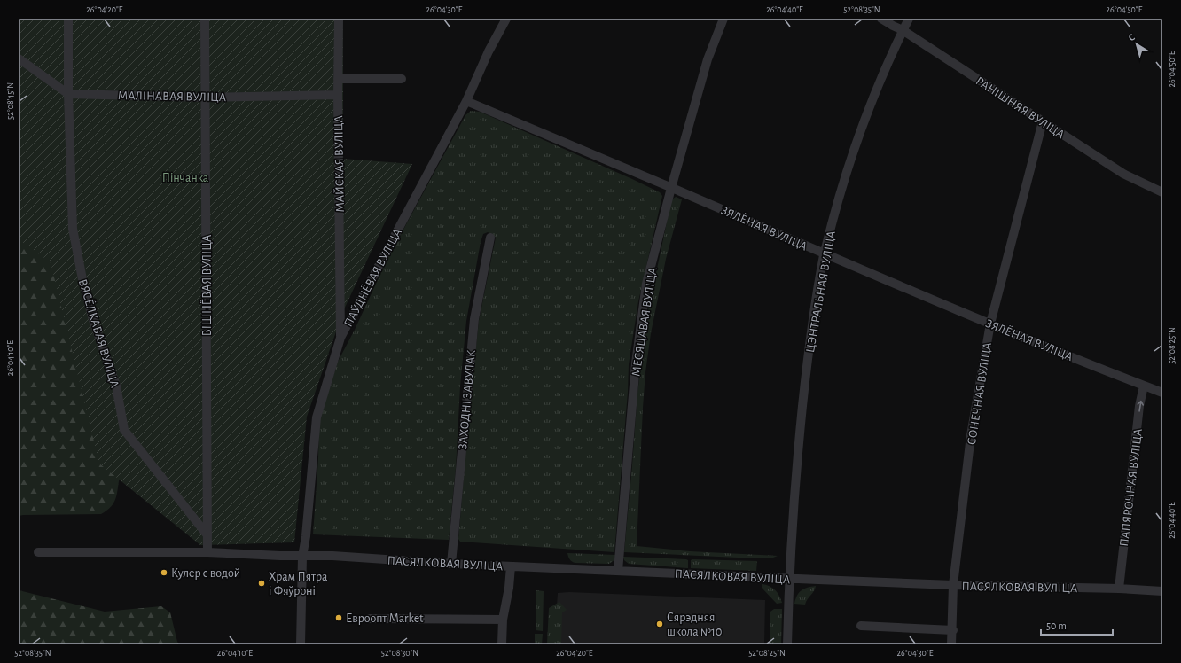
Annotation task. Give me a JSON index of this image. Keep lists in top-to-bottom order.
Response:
{
  "streets": {
    "street": [
      "МАЛІНАВАЯ ВУЛІЦА",
      "РАНІШНЯЯ ВУЛІЦА",
      "МАЙСКАЯ ВУЛІЦА",
      "ЗЯЛЁНАЯ ВУЛІЦА",
      "ПАЎДНЁВАЯ ВУЛІЦА",
      "ВІШНЁВАЯ ВУЛІЦА",
      "ЦЭНТРАЛЬНАЯ ВУЛІЦА",
      "МЕСЯЦАВАЯ ВУЛІЦА",
      "ВЯСЁЛКАВАЯ ВУЛІЦА",
      "СОНЕЧНАЯ ВУЛІЦА",
      "ЗАХОДНІ ЗАВУЛАК",
      "ПАПЯРОЧНАЯ ВУЛІЦА",
      "ПАСЯЛКОВАЯ ВУЛІЦА"
    ]
  },
  "crossings": [
    ["МАЛІНАВАЯ ВУЛІЦА", "МАЙСКАЯ ВУЛІЦА"],
    ["МАЛІНАВАЯ ВУЛІЦА", "ВІШНЁВАЯ ВУЛІЦА"],
    ["МАЛІНАВАЯ ВУЛІЦА", "ВЯСЁЛКАВАЯ ВУЛІЦА"],
    ["РАНІШНЯЯ ВУЛІЦА", "ЦЭНТРАЛЬНАЯ ВУЛІЦА"],
    ["РАНІШНЯЯ ВУЛІЦА", "СОНЕЧНАЯ ВУЛІЦА"],
    ["МАЙСКАЯ ВУЛІЦА", "ПАЎДНЁВАЯ ВУЛІЦА"],
    ["ЗЯЛЁНАЯ ВУЛІЦА", "ПАЎДНЁВАЯ ВУЛІЦА"],
    ["ЗЯЛЁНАЯ ВУЛІЦА", "ЦЭНТРАЛЬНАЯ ВУЛІЦА"],
    ["ЗЯЛЁНАЯ ВУЛІЦА", "МЕСЯЦАВАЯ ВУЛІЦА"],
    ["ЗЯЛЁНАЯ ВУЛІЦА", "СОНЕЧНАЯ ВУЛІЦА"],
    ["ЗЯЛЁНАЯ ВУЛІЦА", "ПАПЯРОЧНАЯ ВУЛІЦА"],
    ["ПАЎДНЁВАЯ ВУЛІЦА", "ПАСЯЛКОВАЯ ВУЛІЦА"],
    ["ВІШНЁВАЯ ВУЛІЦА", "ВЯСЁЛКАВАЯ ВУЛІЦА"],
    ["ВІШНЁВАЯ ВУЛІЦА", "ПАСЯЛКОВАЯ ВУЛІЦА"],
    ["ЦЭНТРАЛЬНАЯ ВУЛІЦА", "ПАСЯЛКОВАЯ ВУЛІЦА"],
    ["МЕСЯЦАВАЯ ВУЛІЦА", "ПАСЯЛКОВАЯ ВУЛІЦА"],
    ["СОНЕЧНАЯ ВУЛІЦА", "ПАСЯЛКОВАЯ ВУЛІЦА"],
    ["ЗАХОДНІ ЗАВУЛАК", "ПАСЯЛКОВАЯ ВУЛІЦА"],
    ["ПАПЯРОЧНАЯ ВУЛІЦА", "ПАСЯЛКОВАЯ ВУЛІЦА"]
  ],
  "one_way": ["ПАПЯРОЧНАЯ ВУЛІЦА"],
  "parks": ["Пінчанка"],
  "places": [
    "Кулер с водой",
    "Храм Пятра і Фяўроні",
    "Евроопт Market",
    "Сярэдняя школа №10"
  ],
  "scale_bar": "50 m",
  "north": "top left",
  "coordinates": [
    "26°04'20\"E",
    "26°04'30\"E",
    "26°04'40\"E",
    "52°08'35\"N",
    "26°04'50\"E",
    "52°08'45\"N",
    "52°08'25\"N",
    "26°04'10\"E",
    "52°08'30\"N"
  ]
}
